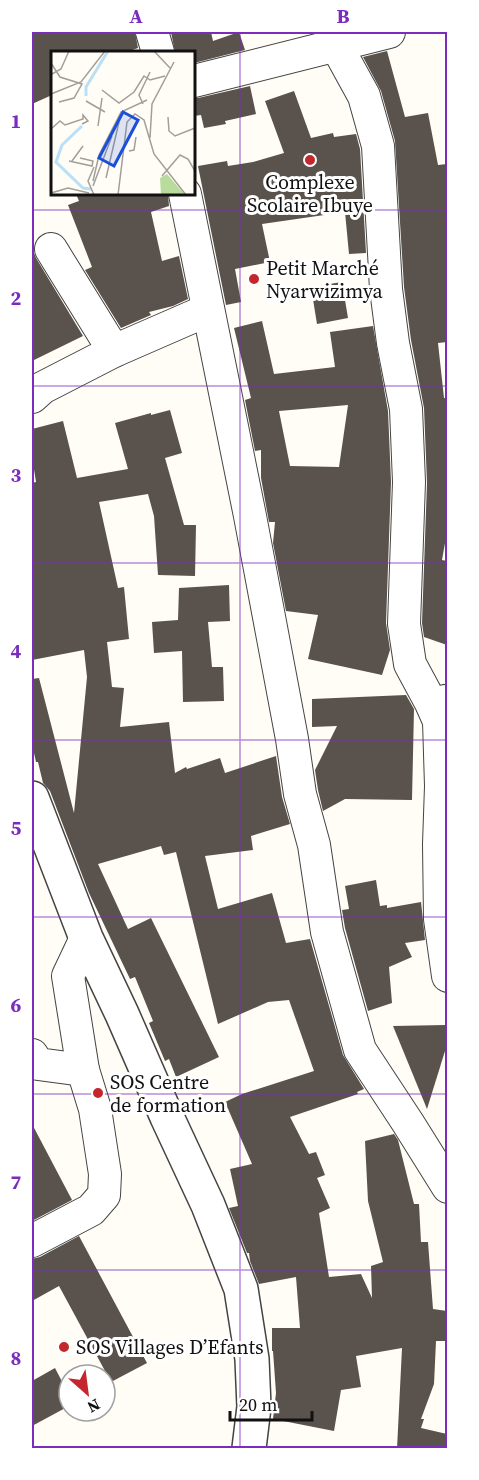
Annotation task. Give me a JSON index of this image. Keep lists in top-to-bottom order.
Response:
{
  "places": [
    "Complexe Scolaire Ibuye",
    "Petit Marché Nyarwizimya",
    "SOS Centre de formation",
    "SOS Villages D’Efants"
  ],
  "scale_bar": "20 m",
  "north": "bottom right",
  "grid": {
    "columns": ["A", "B"],
    "rows": [
      "1",
      "2",
      "3",
      "4",
      "5",
      "6",
      "7",
      "8"
    ]
  }
}
